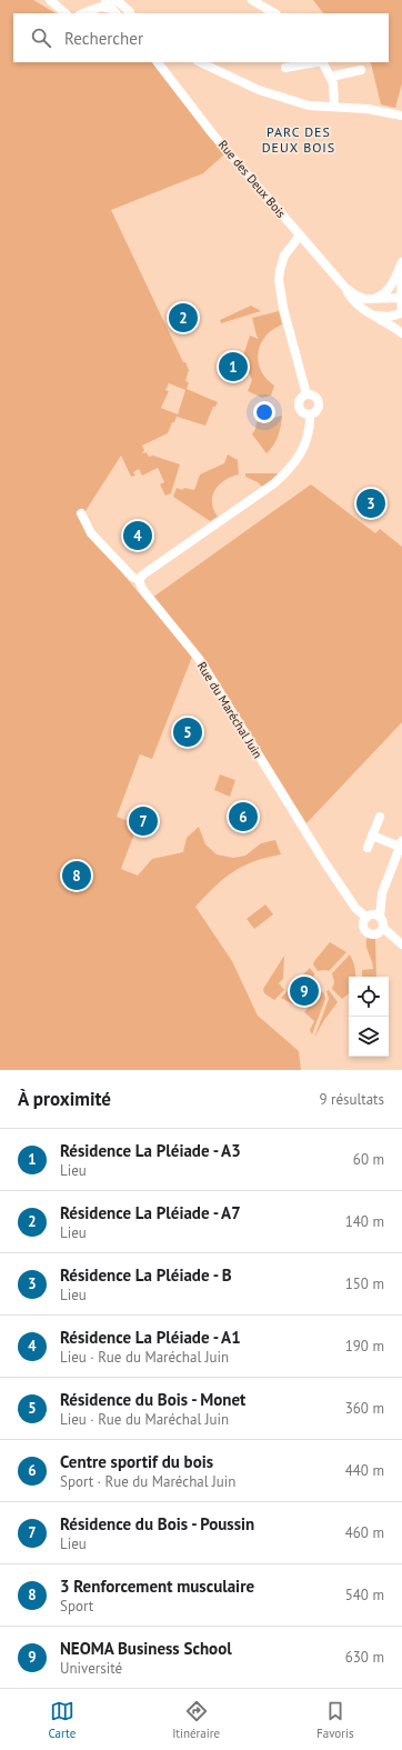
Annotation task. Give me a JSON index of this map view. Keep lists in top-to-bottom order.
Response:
{
  "streets": {
    "street": ["Rue des Deux Bois", "Rue du Maréchal Juin"]
  },
  "districts": ["PARC DES DEUX BOIS"],
  "page": {
    "search": "Rechercher",
    "pins": [
      "2",
      "1",
      "3",
      "4",
      "5",
      "6",
      "7",
      "8",
      "9"
    ],
    "heading": ["À proximité", "9 résultats"],
    "list": [
      {
        "mark": "1",
        "name": "Résidence La Pléiade - A3",
        "note": "Lieu",
        "value": "60 m"
      },
      {
        "mark": "2",
        "name": "Résidence La Pléiade - A7",
        "note": "Lieu",
        "value": "140 m"
      },
      {
        "mark": "3",
        "name": "Résidence La Pléiade - B",
        "note": "Lieu",
        "value": "150 m"
      },
      {
        "mark": "4",
        "name": "Résidence La Pléiade - A1",
        "note": "Lieu · Rue du Maréchal Juin",
        "value": "190 m"
      },
      {
        "mark": "5",
        "name": "Résidence du Bois - Monet",
        "note": "Lieu · Rue du Maréchal Juin",
        "value": "360 m"
      },
      {
        "mark": "6",
        "name": "Centre sportif du bois",
        "note": "Sport · Rue du Maréchal Juin",
        "value": "440 m"
      },
      {
        "mark": "7",
        "name": "Résidence du Bois - Poussin",
        "note": "Lieu",
        "value": "460 m"
      },
      {
        "mark": "8",
        "name": "3 Renforcement musculaire",
        "note": "Sport",
        "value": "540 m"
      },
      {
        "mark": "9",
        "name": "NEOMA Business School",
        "note": "Université",
        "value": "630 m"
      }
    ],
    "nav": ["Carte", "Itinéraire", "Favoris"]
  }
}
